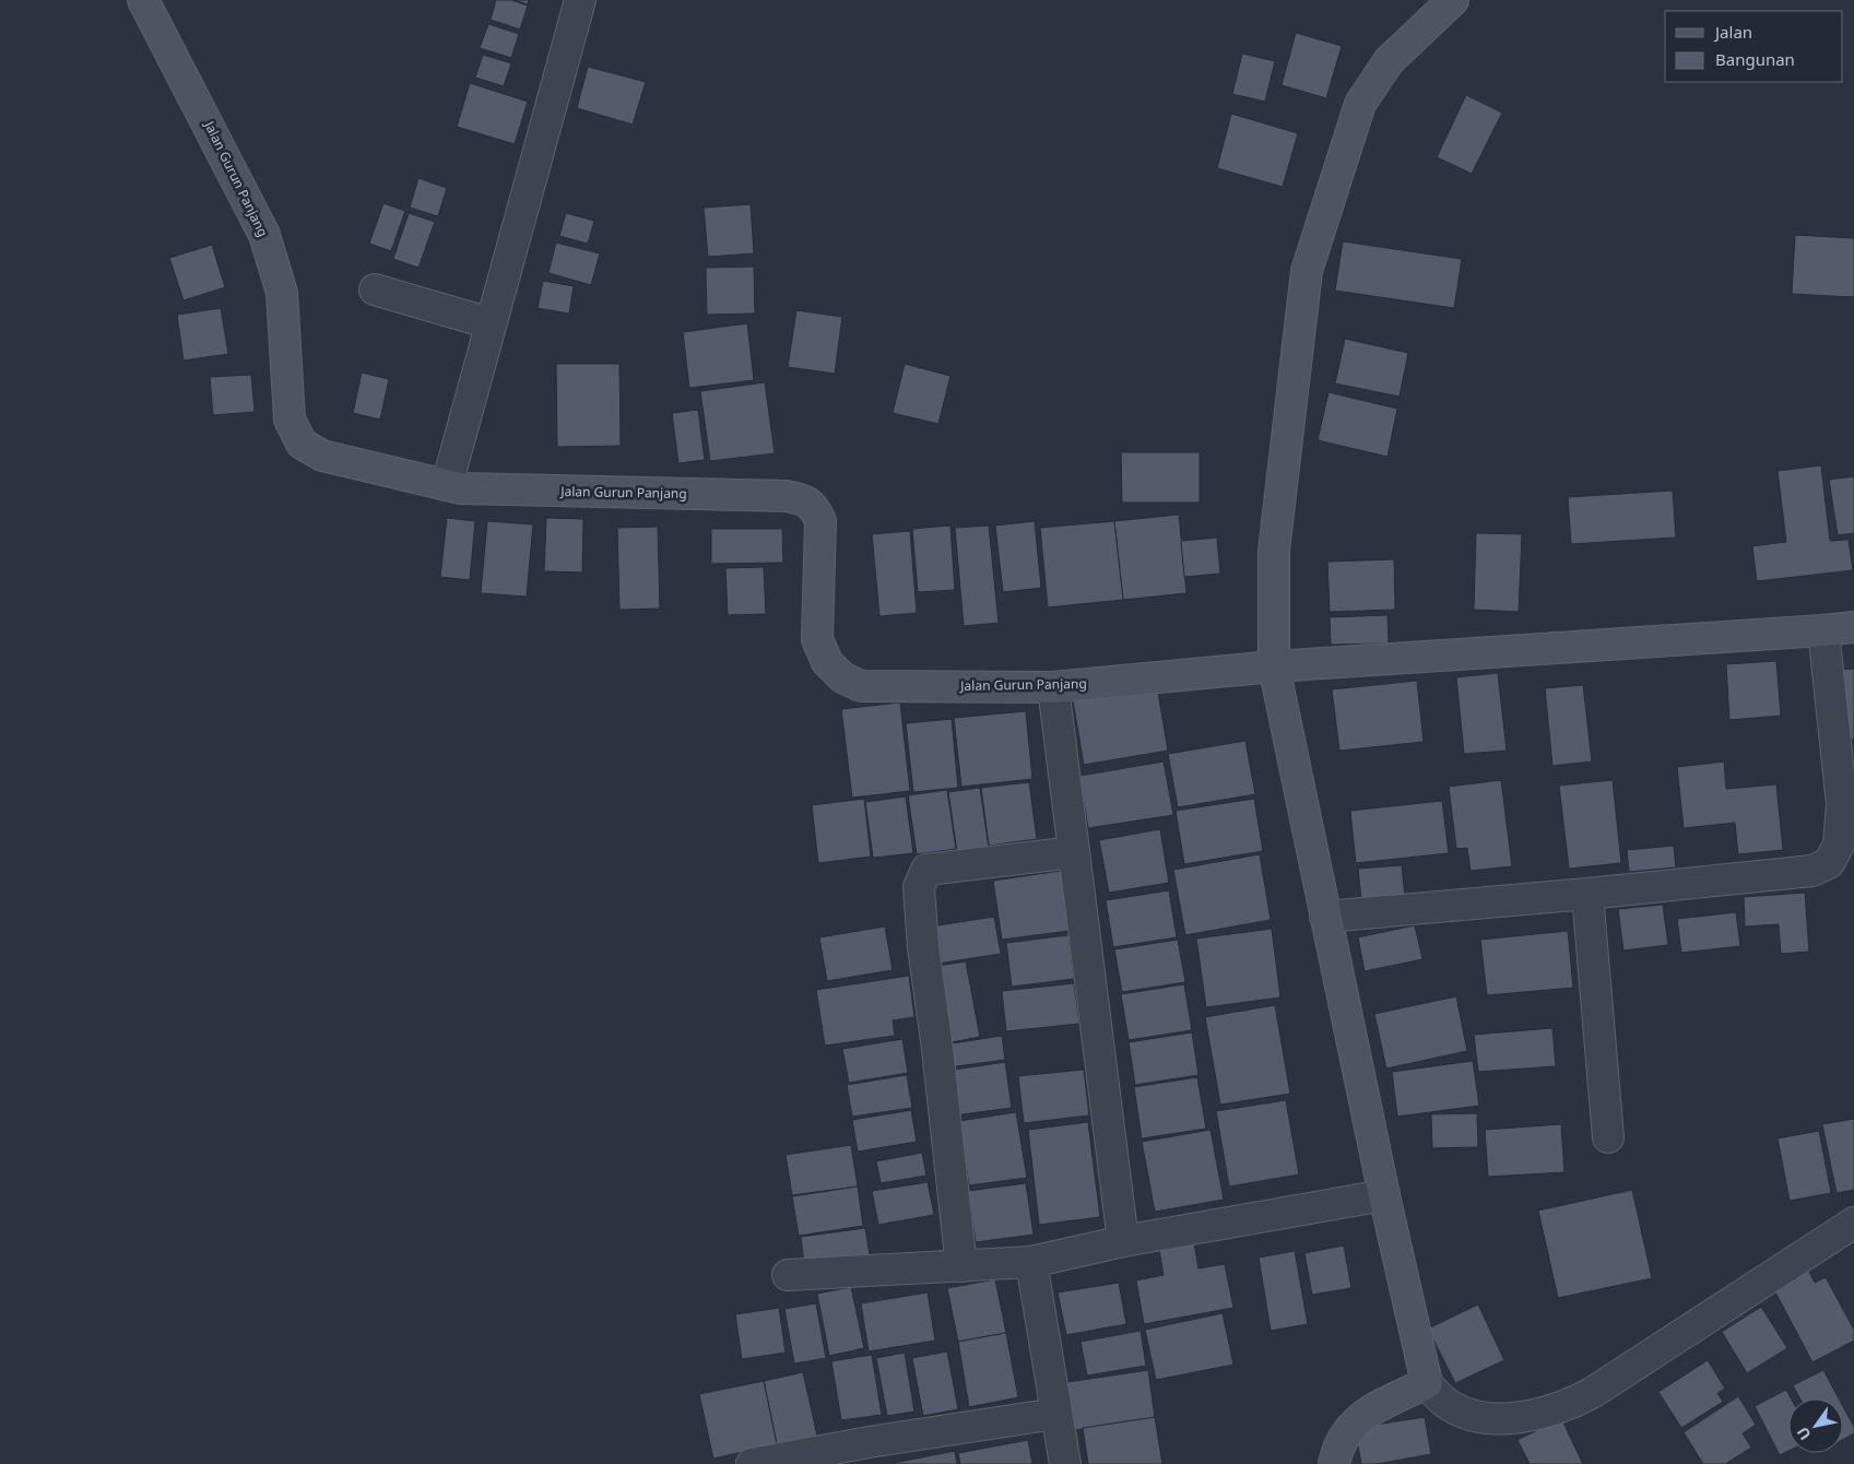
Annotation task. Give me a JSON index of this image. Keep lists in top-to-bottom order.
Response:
{
  "streets": {
    "street": ["Jalan Gurun Panjang"]
  },
  "legend": ["Jalan", "Bangunan"],
  "north": "bottom left"
}
